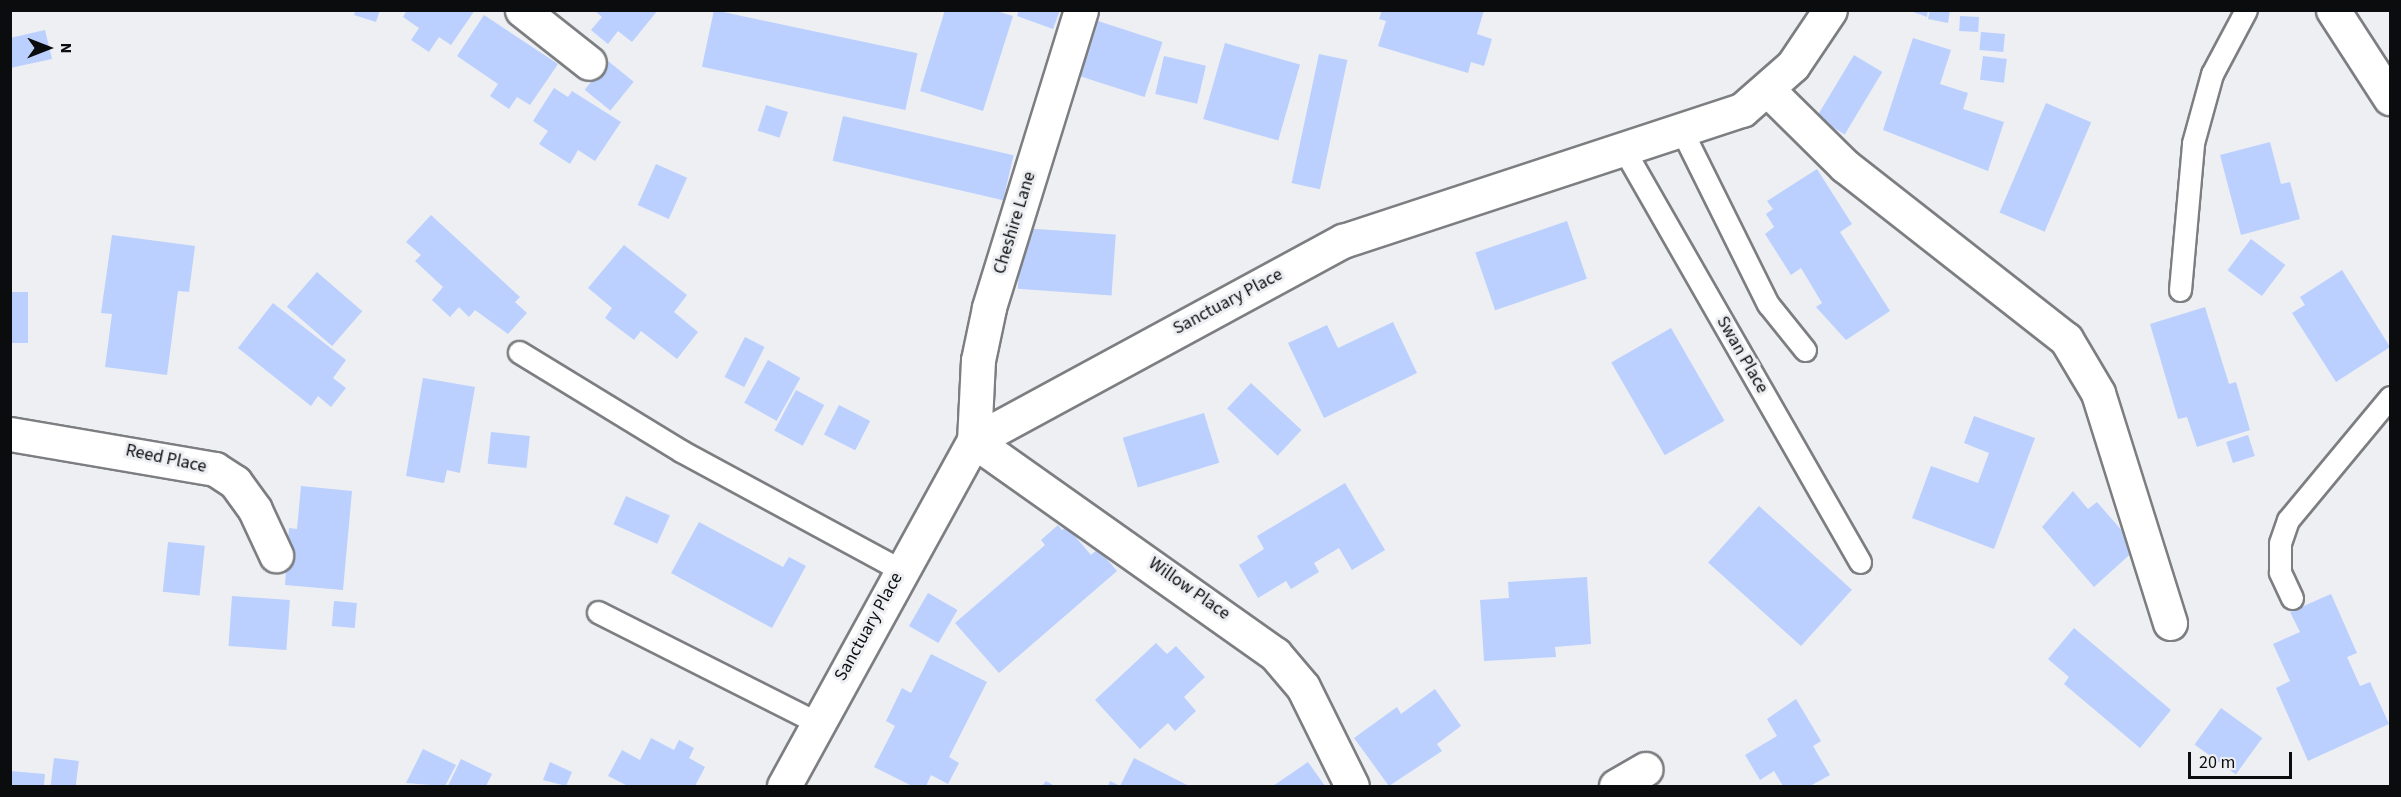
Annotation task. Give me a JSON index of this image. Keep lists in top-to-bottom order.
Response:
{
  "streets": {
    "street": [
      "Cheshire Lane",
      "Sanctuary Place",
      "Reed Place",
      "Willow Place"
    ],
    "lane": ["Swan Place"]
  },
  "crossings": [
    ["Cheshire Lane", "Sanctuary Place"],
    ["Cheshire Lane", "Willow Place"],
    ["Sanctuary Place", "Swan Place"],
    ["Sanctuary Place", "Willow Place"]
  ],
  "scale_bar": "20 m",
  "north": "right"
}
